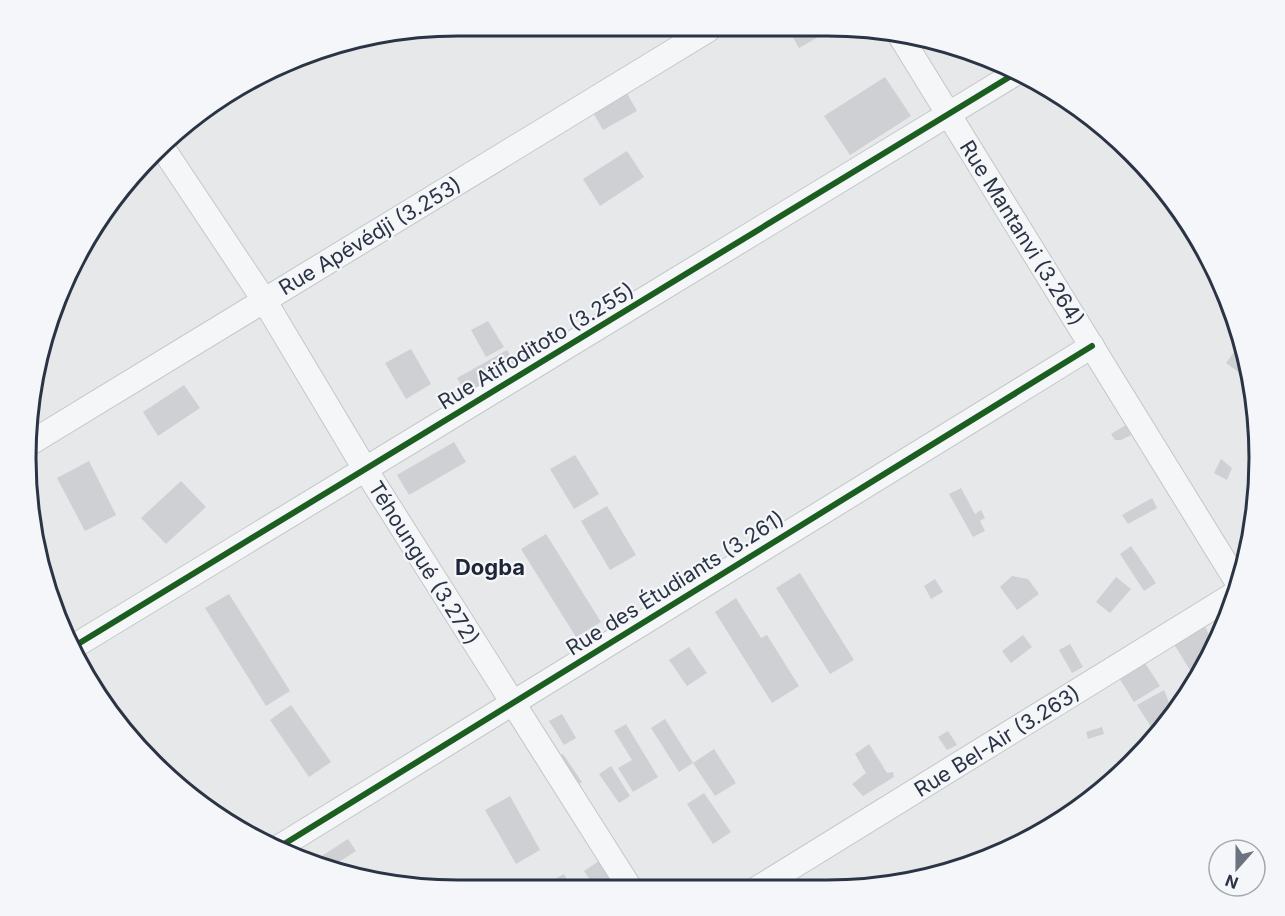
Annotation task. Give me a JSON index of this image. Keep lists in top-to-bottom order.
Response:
{
  "streets": {
    "street": [
      "Rue Mantanvi (3.264)",
      "Rue Apévédji (3.253)",
      "Rue Atifoditoto (3.255)",
      "Téhoungué (3.272)",
      "Rue des Étudiants (3.261)",
      "Rue Bel-Air (3.263)"
    ]
  },
  "crossings": [
    ["Rue Mantanvi (3.264)", "Rue Atifoditoto (3.255)"],
    ["Rue Mantanvi (3.264)", "Rue des Étudiants (3.261)"],
    ["Rue Apévédji (3.253)", "Téhoungué (3.272)"],
    ["Rue Atifoditoto (3.255)", "Téhoungué (3.272)"],
    ["Téhoungué (3.272)", "Rue des Étudiants (3.261)"]
  ],
  "districts": ["Dogba"],
  "north": "bottom"
}
